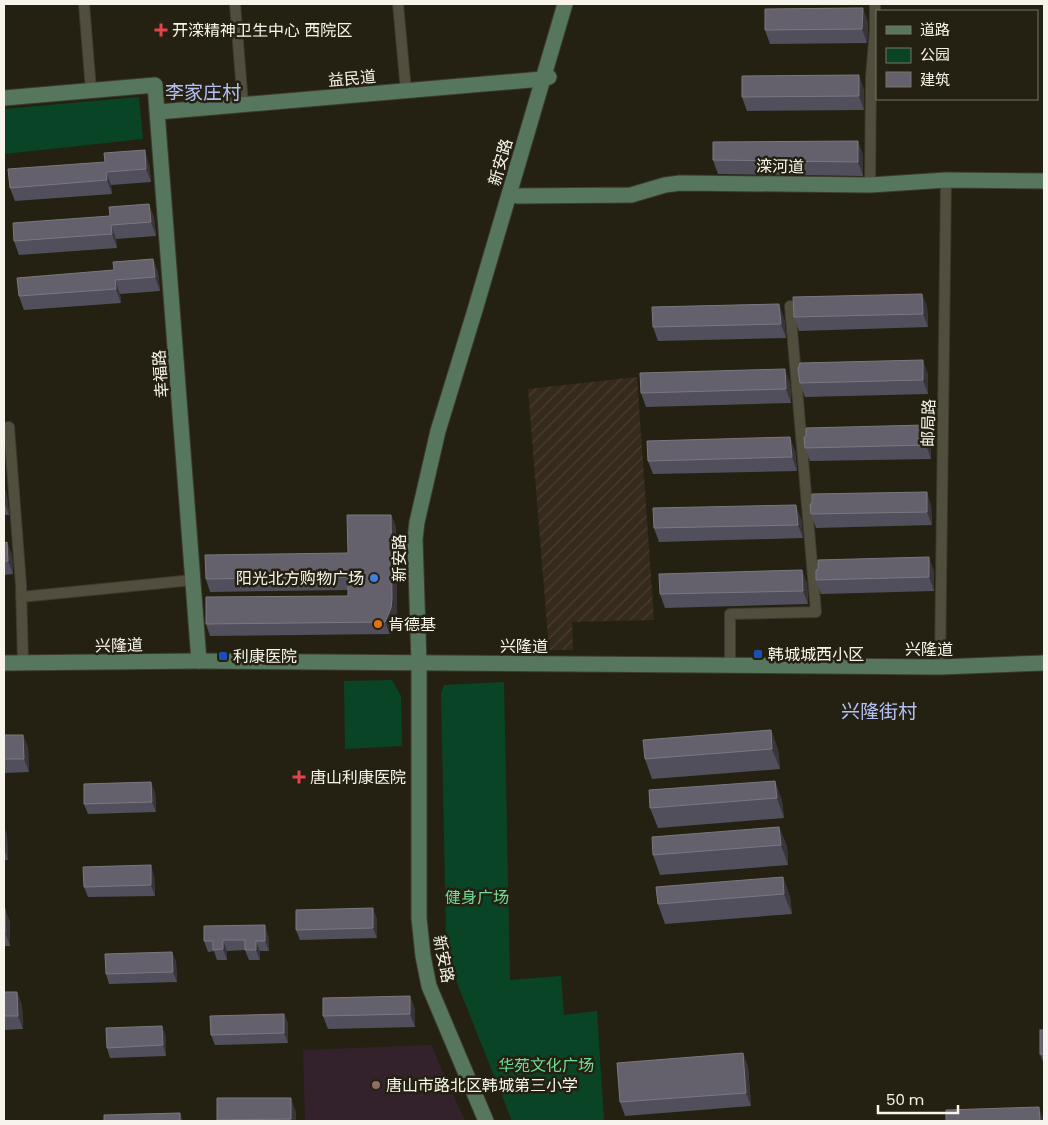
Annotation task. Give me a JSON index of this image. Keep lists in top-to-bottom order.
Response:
{
  "streets": {
    "main road": [
      "益民道",
      "新安路",
      "滦河道",
      "幸福路",
      "兴隆道"
    ],
    "street": ["邮局路"]
  },
  "crossings": [
    ["益民道", "新安路"],
    ["益民道", "幸福路"],
    ["新安路", "滦河道"],
    ["新安路", "兴隆道"],
    ["滦河道", "邮局路"],
    ["幸福路", "兴隆道"],
    ["邮局路", "兴隆道"]
  ],
  "districts": ["李家庄村", "兴隆街村"],
  "parks": ["健身广场", "华苑文化广场"],
  "places": {
    "health": ["开滦精神卫生中心 西院区", "唐山利康医院"],
    "other": ["阳光北方购物广场", "肯德基", "唐山市路北区韩城第三小学"],
    "transit": ["韩城城西小区", "利康医院"]
  },
  "legend": ["道路", "公园", "建筑"],
  "scale_bar": "50 m"
}
